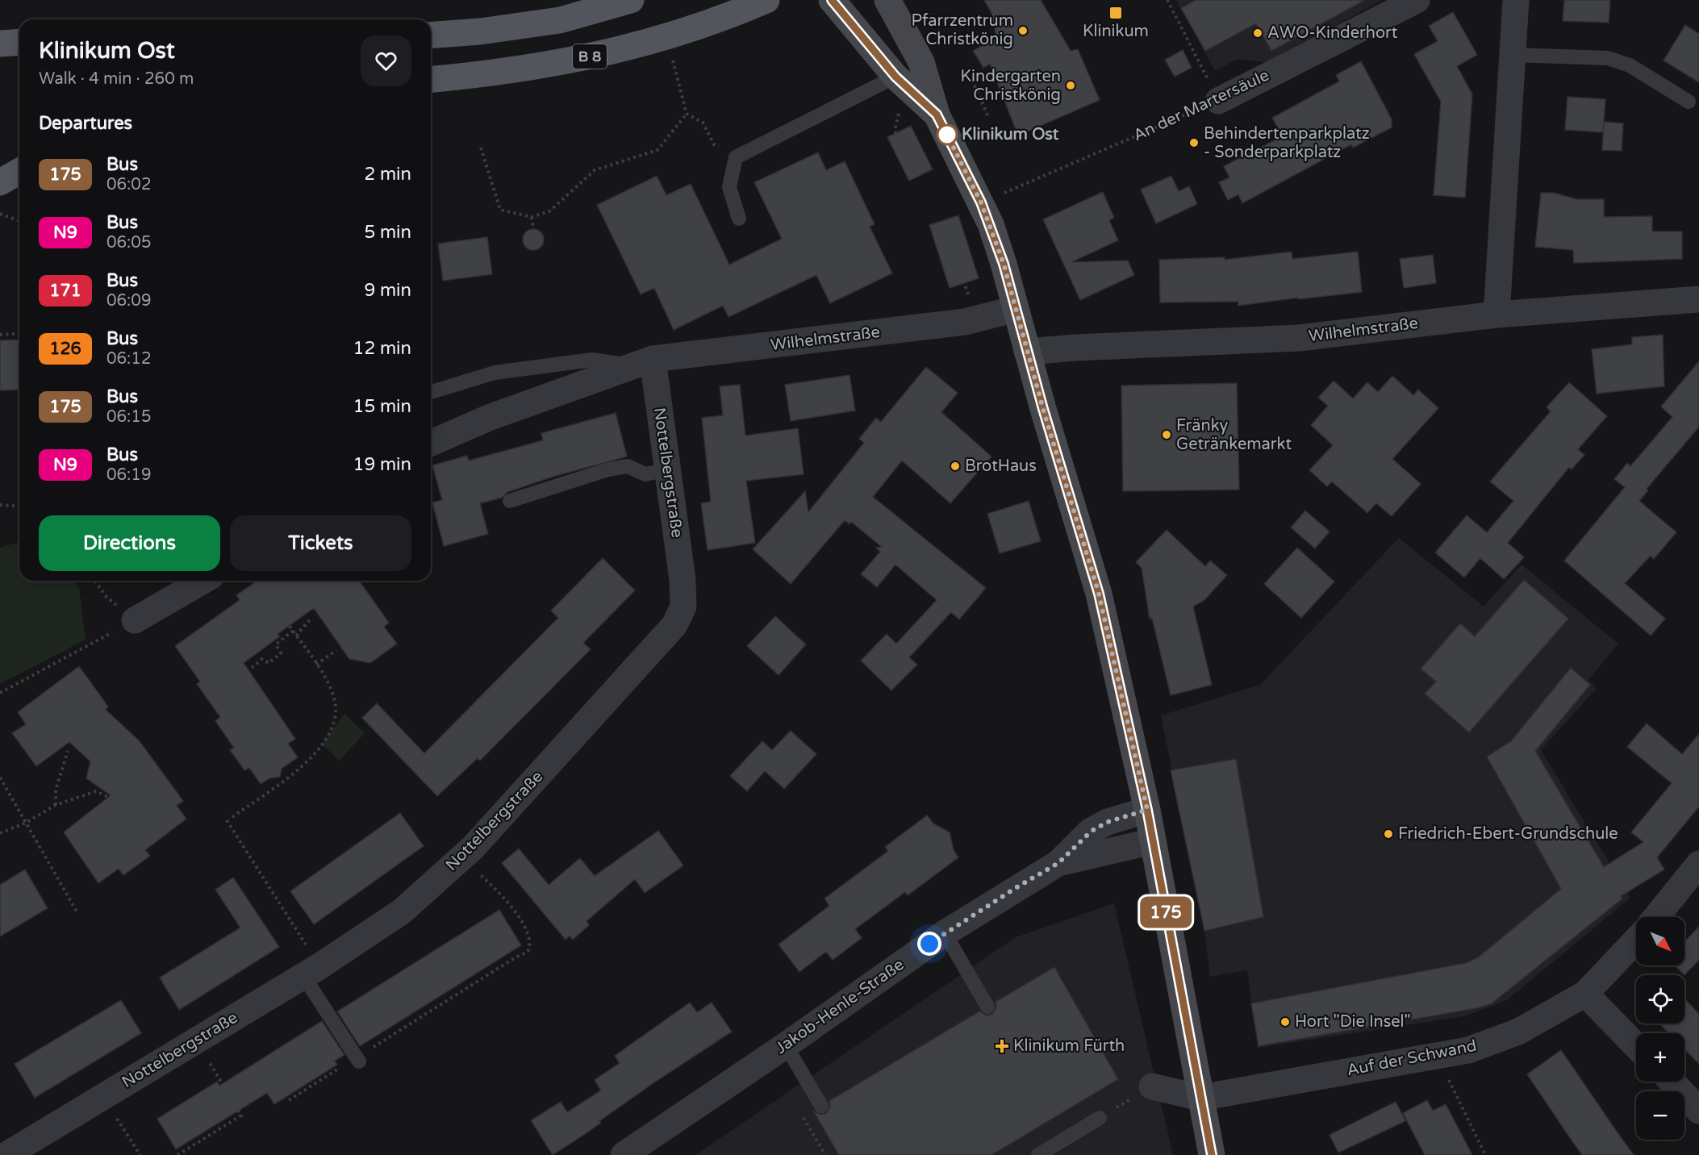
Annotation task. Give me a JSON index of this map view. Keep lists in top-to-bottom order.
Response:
{
  "streets": {
    "main road": ["B 8"],
    "street": [
      "An der Martersäule",
      "Wilhelmstraße",
      "Nottelbergstraße",
      "Jakob-Henle-Straße",
      "Auf der Schwand"
    ]
  },
  "crossings": [
    ["Wilhelmstraße", "Nottelbergstraße"]
  ],
  "places": {
    "transit": ["Klinikum"],
    "other": [
      "Pfarrzentrum Christkönig",
      "AWO-Kinderhort",
      "Kindergarten Christkönig",
      "Klinikum Ost",
      "Behindertenparkplatz - Sonderparkplatz",
      "Fränky Getränkemarkt",
      "BrotHaus",
      "Friedrich-Ebert-Grundschule",
      "Hort \"Die Insel\""
    ],
    "health": ["Klinikum Fürth"]
  },
  "lines": ["bus line 175"],
  "north": "bottom right",
  "page": {
    "on_map": "175",
    "heading": [
      ["Klinikum Ost", "Walk · 4 min · 260 m"],
      "Departures"
    ],
    "list": [
      {
        "mark": "175",
        "name": "Bus",
        "note": "06:02",
        "value": "2 min"
      },
      {
        "mark": "N9",
        "name": "Bus",
        "note": "06:05",
        "value": "5 min"
      },
      {
        "mark": "171",
        "name": "Bus",
        "note": "06:09",
        "value": "9 min"
      },
      {
        "mark": "126",
        "name": "Bus",
        "note": "06:12",
        "value": "12 min"
      },
      {
        "mark": "175",
        "name": "Bus",
        "note": "06:15",
        "value": "15 min"
      },
      {
        "mark": "N9",
        "name": "Bus",
        "note": "06:19",
        "value": "19 min"
      }
    ],
    "buttons": ["Directions", "Tickets"],
    "map_buttons": ["+", "−"]
  }
}
